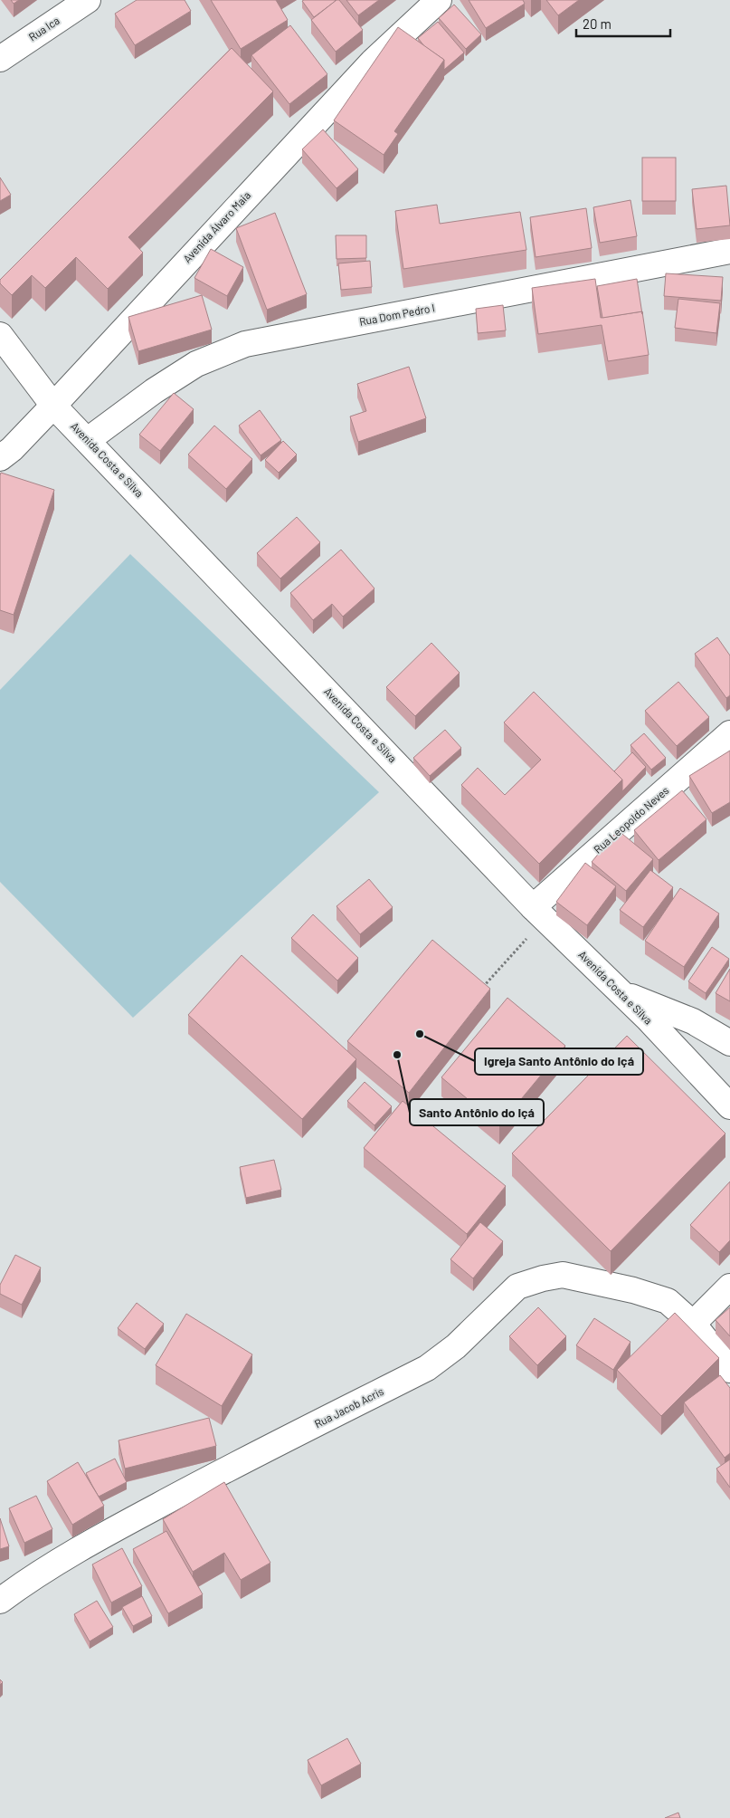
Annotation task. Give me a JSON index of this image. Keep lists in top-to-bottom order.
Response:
{
  "streets": {
    "street": [
      "Rua Ica",
      "Avenida Álvaro Maia",
      "Rua Dom Pedro I",
      "Avenida Costa e Silva",
      "Rua Leopoldo Neves",
      "Rua Jacob Acris"
    ]
  },
  "crossings": [
    ["Avenida Álvaro Maia", "Avenida Costa e Silva"],
    ["Rua Dom Pedro I", "Avenida Costa e Silva"],
    ["Avenida Costa e Silva", "Rua Leopoldo Neves"]
  ],
  "places": ["Igreja Santo Antônio do Içá", "Santo Antônio do Içá"],
  "scale_bar": "20 m"
}
